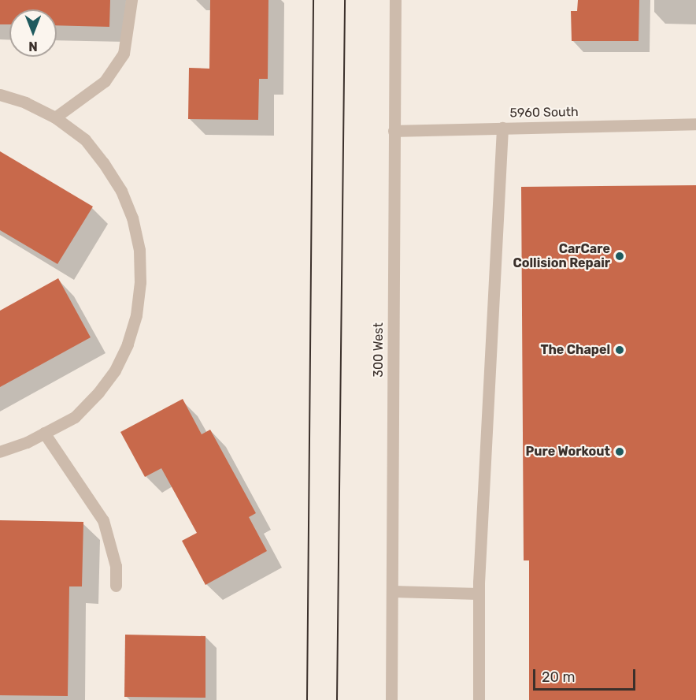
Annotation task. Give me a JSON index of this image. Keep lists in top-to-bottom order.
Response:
{
  "streets": {
    "street": ["5960 South", "300 West"]
  },
  "crossings": [
    ["5960 South", "300 West"]
  ],
  "places": ["CarCare Collision Repair", "The Chapel", "Pure Workout"],
  "scale_bar": "20 m",
  "north": "bottom"
}
